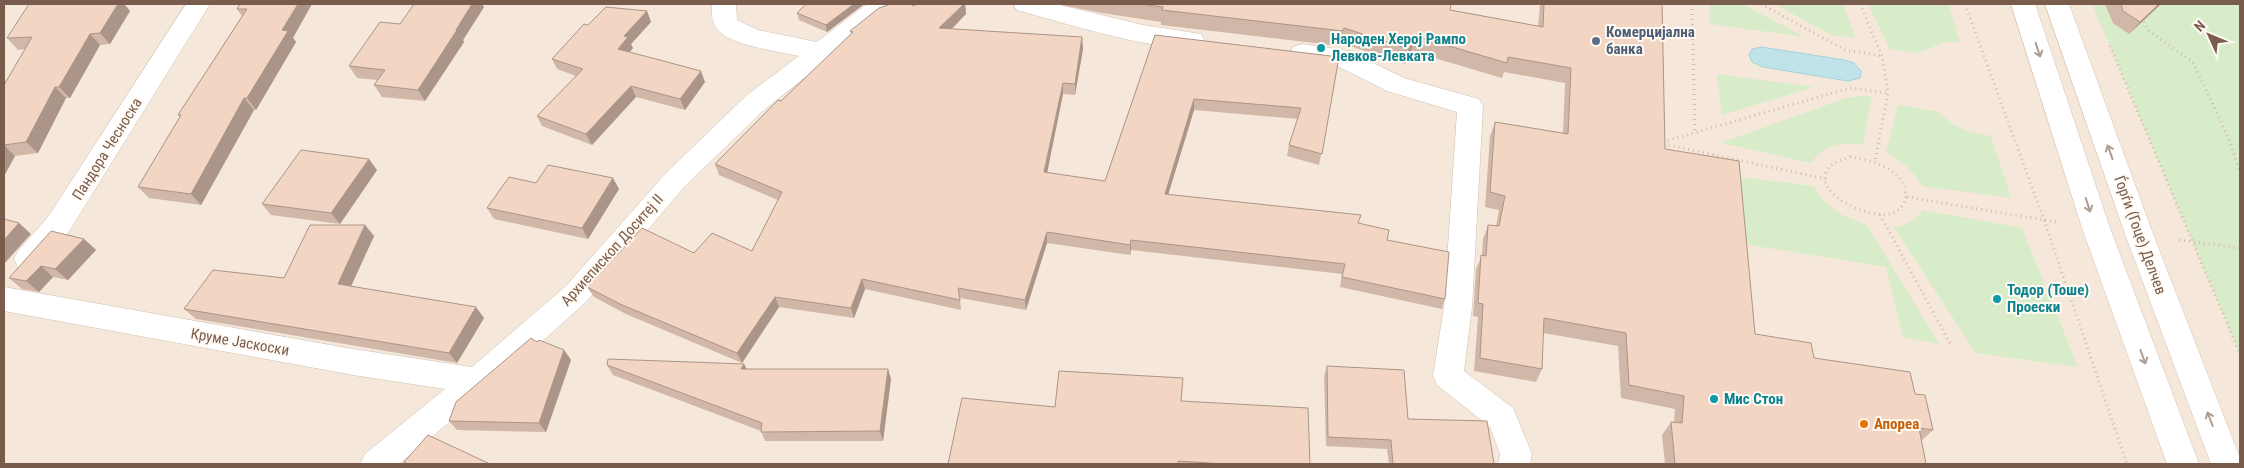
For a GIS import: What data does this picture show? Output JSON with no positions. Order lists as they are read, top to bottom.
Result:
{
  "streets": {
    "street": [
      "Пандора Чесноска",
      "Ѓорѓи (Гоце) Делчев",
      "Архиепископ Доситеј II",
      "Круме Јаскоски"
    ]
  },
  "crossings": [
    ["Архиепископ Доситеј II", "Круме Јаскоски"]
  ],
  "places": [
    "Комерцијална банка",
    "Народен Херој Рампо Левков-Левката",
    "Тодор (Тоше) Проески",
    "Мис Стон",
    "Апореа"
  ],
  "north": "top left"
}
